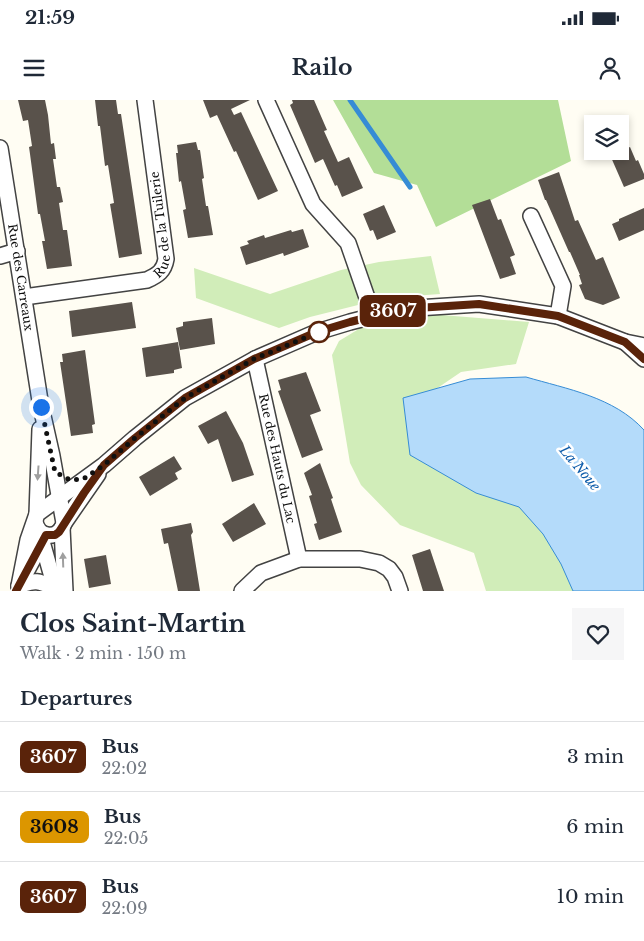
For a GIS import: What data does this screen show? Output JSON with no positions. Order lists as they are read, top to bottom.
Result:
{
  "streets": {
    "street": ["Rue de la Tuilerie", "Rue des Carreaux", "Rue des Hauts du Lac"]
  },
  "crossings": [
    ["Rue de la Tuilerie", "Rue des Carreaux"]
  ],
  "water": ["La Noue"],
  "lines": ["bus line 3607"],
  "page": {
    "status": "21:59",
    "header": "Railo",
    "on_map": "3607",
    "heading": [
      ["Clos Saint-Martin", "Walk · 2 min · 150 m"],
      "Departures"
    ],
    "list": [
      {
        "mark": "3607",
        "name": "Bus",
        "note": "22:02",
        "value": "3 min"
      },
      {
        "mark": "3608",
        "name": "Bus",
        "note": "22:05",
        "value": "6 min"
      },
      {
        "mark": "3607",
        "name": "Bus",
        "note": "22:09",
        "value": "10 min"
      }
    ]
  }
}
